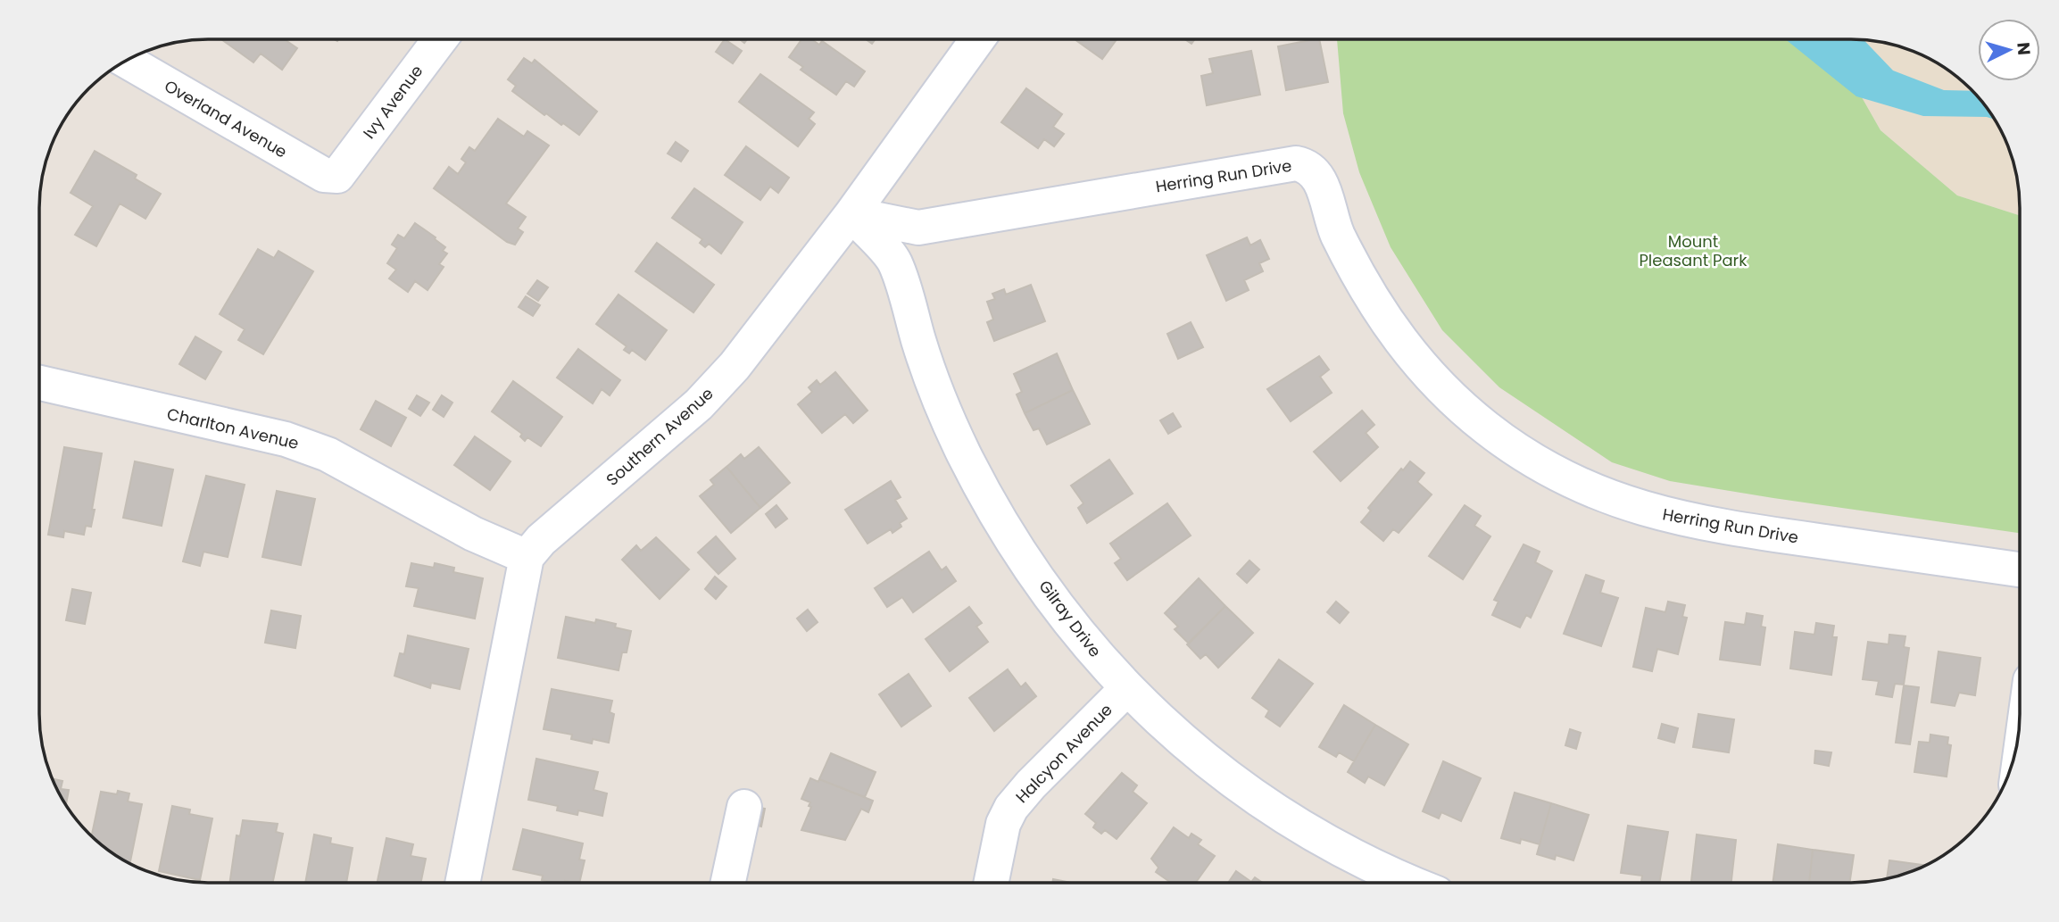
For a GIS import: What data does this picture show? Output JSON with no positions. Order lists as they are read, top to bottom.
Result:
{
  "streets": {
    "street": [
      "Ivy Avenue",
      "Overland Avenue",
      "Herring Run Drive",
      "Charlton Avenue",
      "Southern Avenue",
      "Gilray Drive",
      "Halcyon Avenue"
    ]
  },
  "crossings": [
    ["Ivy Avenue", "Overland Avenue"],
    ["Herring Run Drive", "Southern Avenue"],
    ["Herring Run Drive", "Gilray Drive"],
    ["Charlton Avenue", "Southern Avenue"],
    ["Southern Avenue", "Gilray Drive"],
    ["Gilray Drive", "Halcyon Avenue"]
  ],
  "parks": ["Mount Pleasant Park"],
  "north": "right"
}
